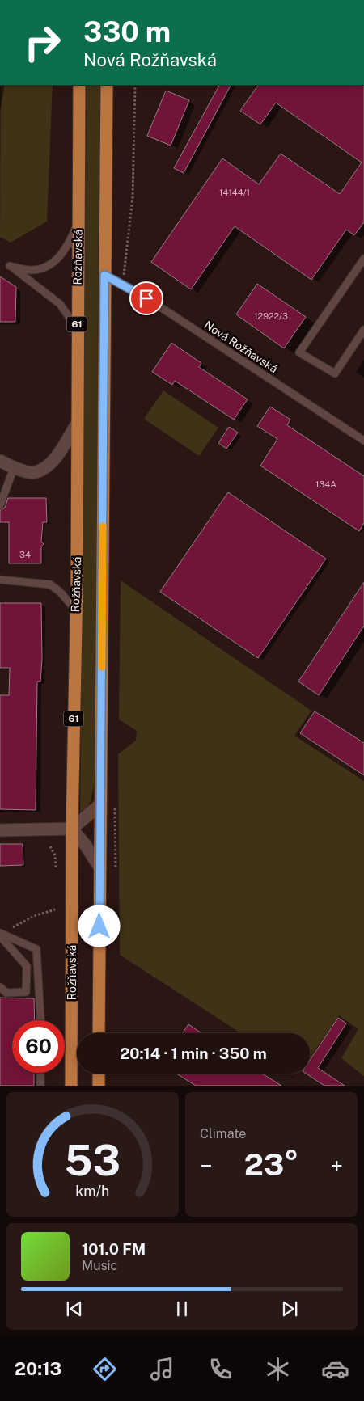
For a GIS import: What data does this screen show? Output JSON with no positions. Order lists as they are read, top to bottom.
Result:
{
  "streets": {
    "main road": ["Rožňavská", "61"],
    "lane": ["Nová Rožňavská"]
  },
  "house_numbers": [
    "14144/1",
    "12922/3",
    "134A",
    "34"
  ],
  "page": {
    "turn": ["330 m", "Nová Rožňavská"],
    "limit": "60",
    "trip": "20:14 · 1 min · 350 m",
    "tile": "Climate",
    "heat": ["−", "23°", "+"],
    "song": ["101.0 FM", "Music"],
    "tabs": "20:13",
    "gauge": ["53", "km/h"]
  }
}
